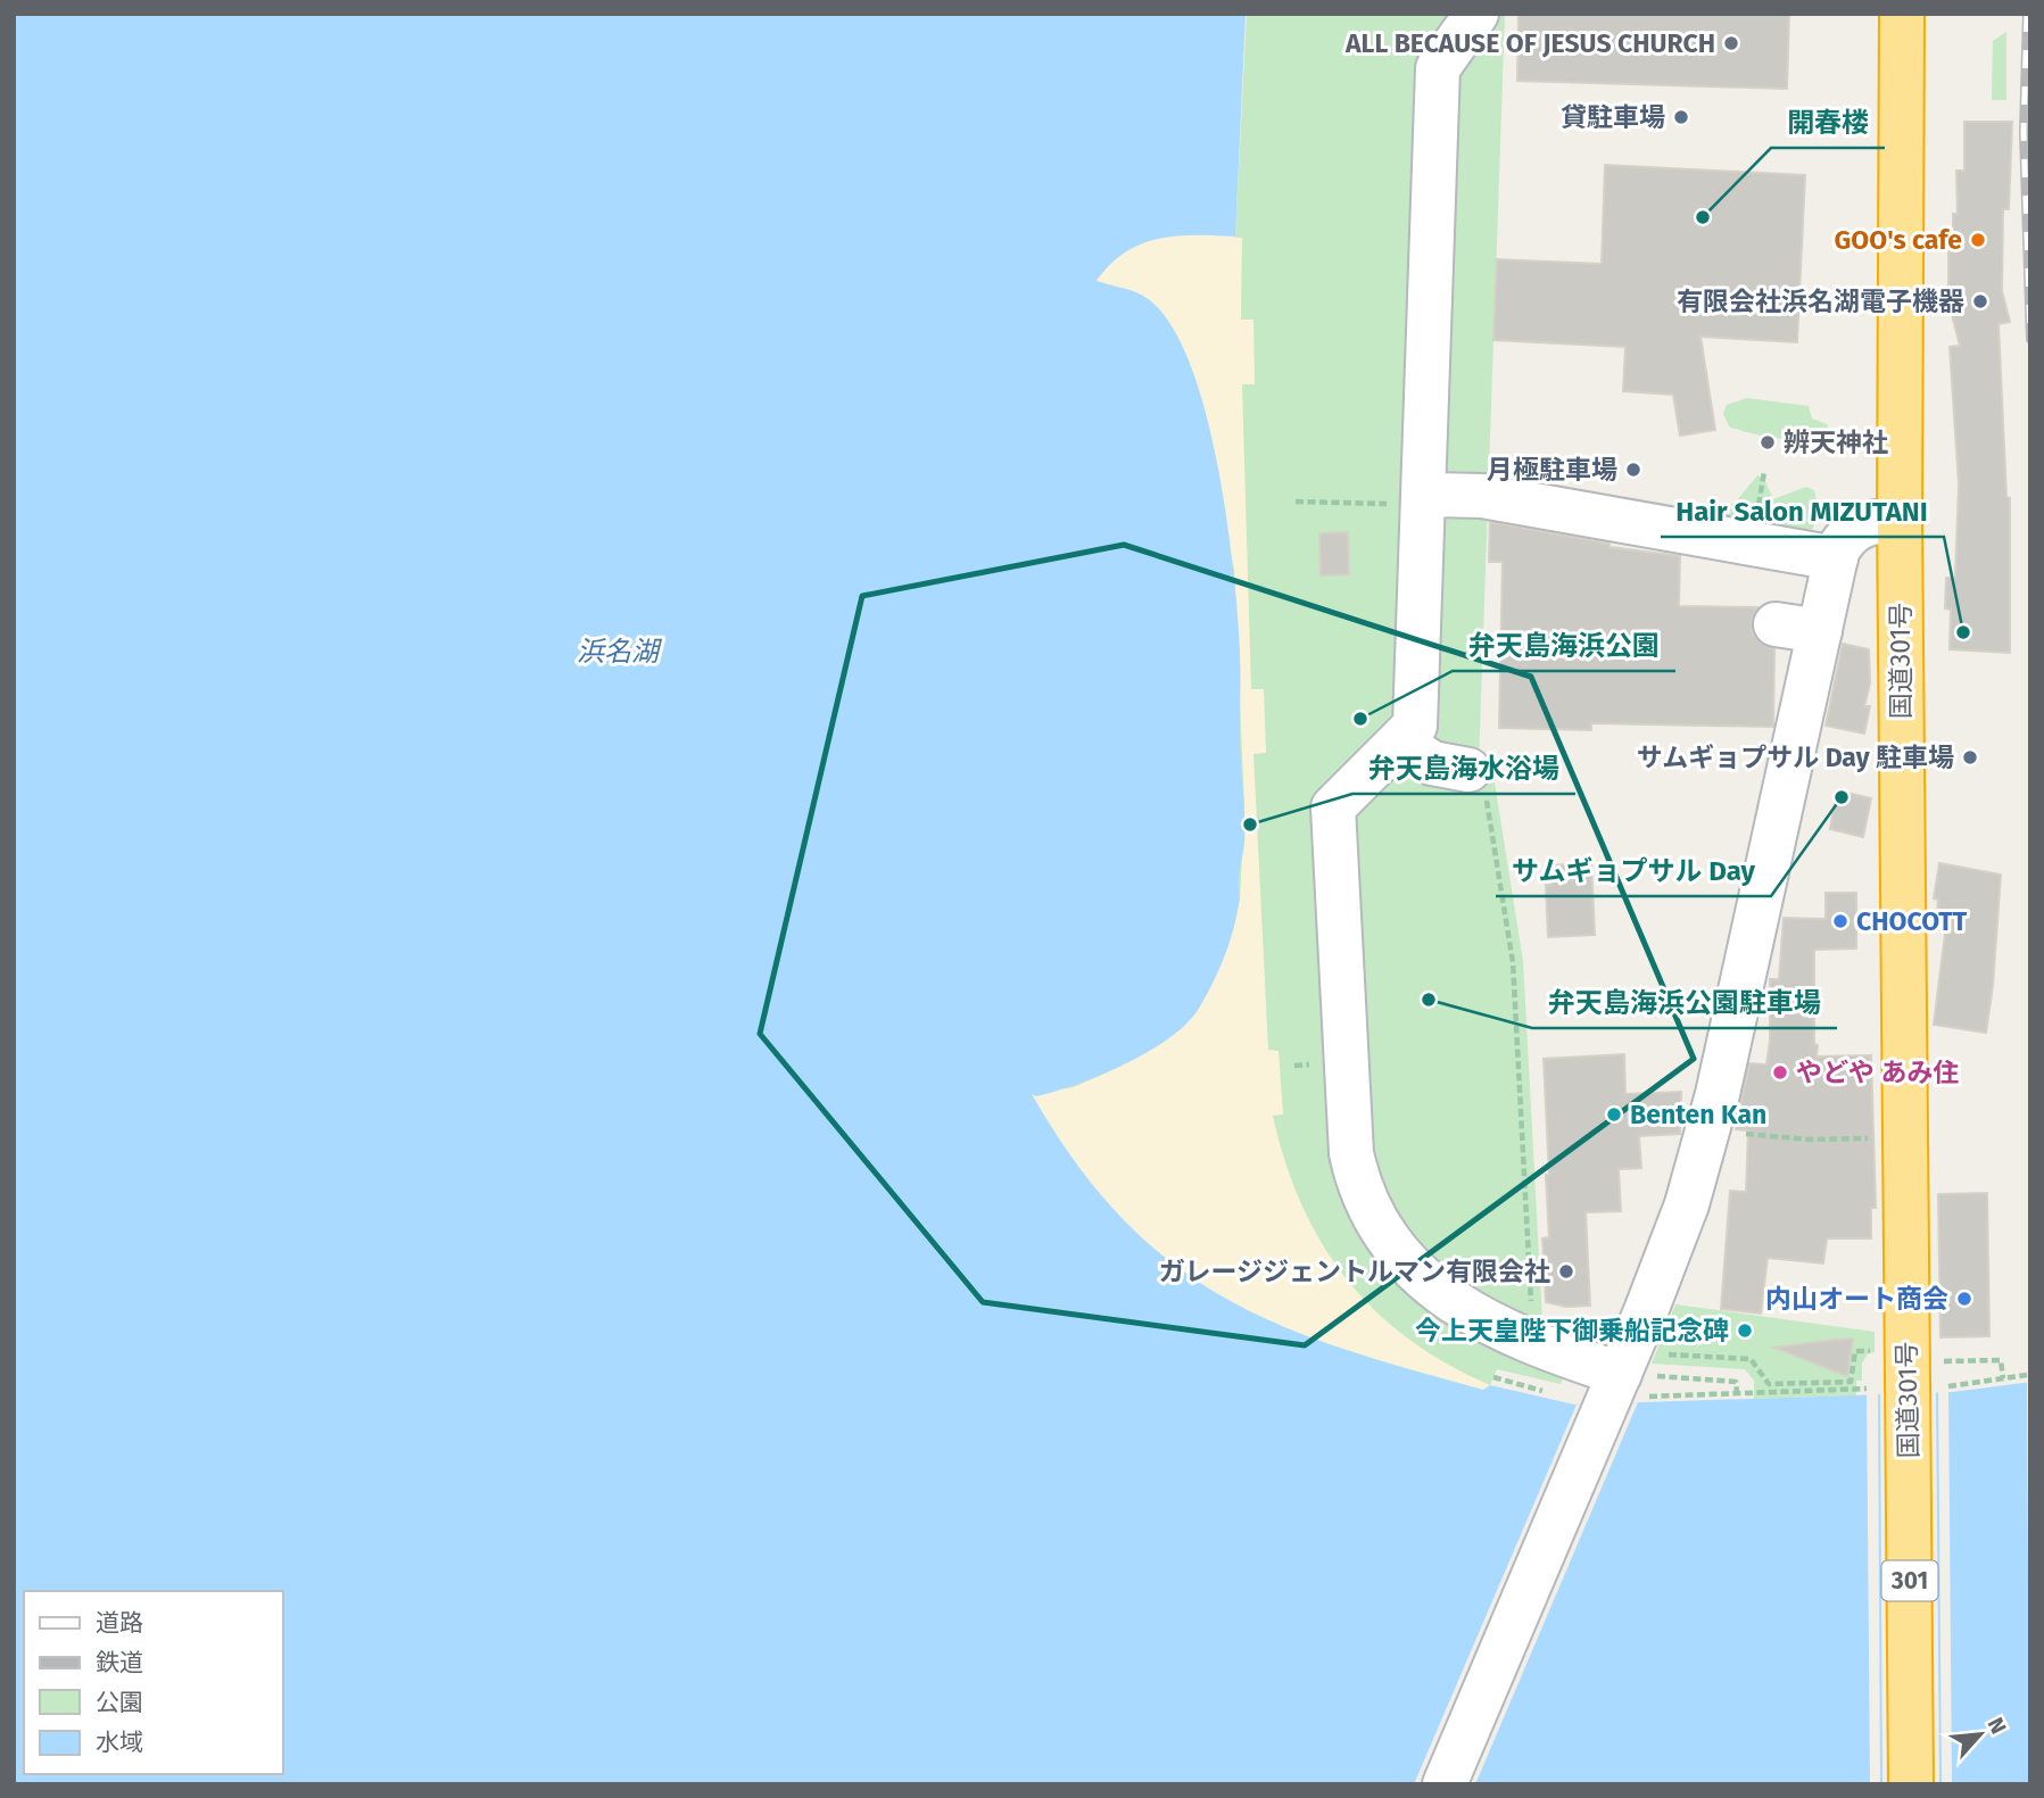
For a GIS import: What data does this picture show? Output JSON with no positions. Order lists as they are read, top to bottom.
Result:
{
  "streets": {
    "highway": ["国道301号", "301"]
  },
  "water": ["浜名湖"],
  "places": [
    "ALL BECAUSE OF JESUS CHURCH",
    "貸駐車場",
    "開春楼",
    "GOO's cafe",
    "有限会社浜名湖電子機器",
    "辨天神社",
    "月極駐車場",
    "Hair Salon MIZUTANI",
    "弁天島海浜公園",
    "サムギョプサル Day 駐車場",
    "サムギョプサル Day",
    "弁天島海水浴場",
    "CHOCOTT",
    "弁天島海浜公園駐車場",
    "やどや あみ住",
    "Benten Kan",
    "ガレージジェントルマン有限会社",
    "内山オート商会",
    "今上天皇陛下御乗船記念碑"
  ],
  "legend": [
    "道路",
    "鉄道",
    "公園",
    "水域"
  ],
  "north": "top right"
}
